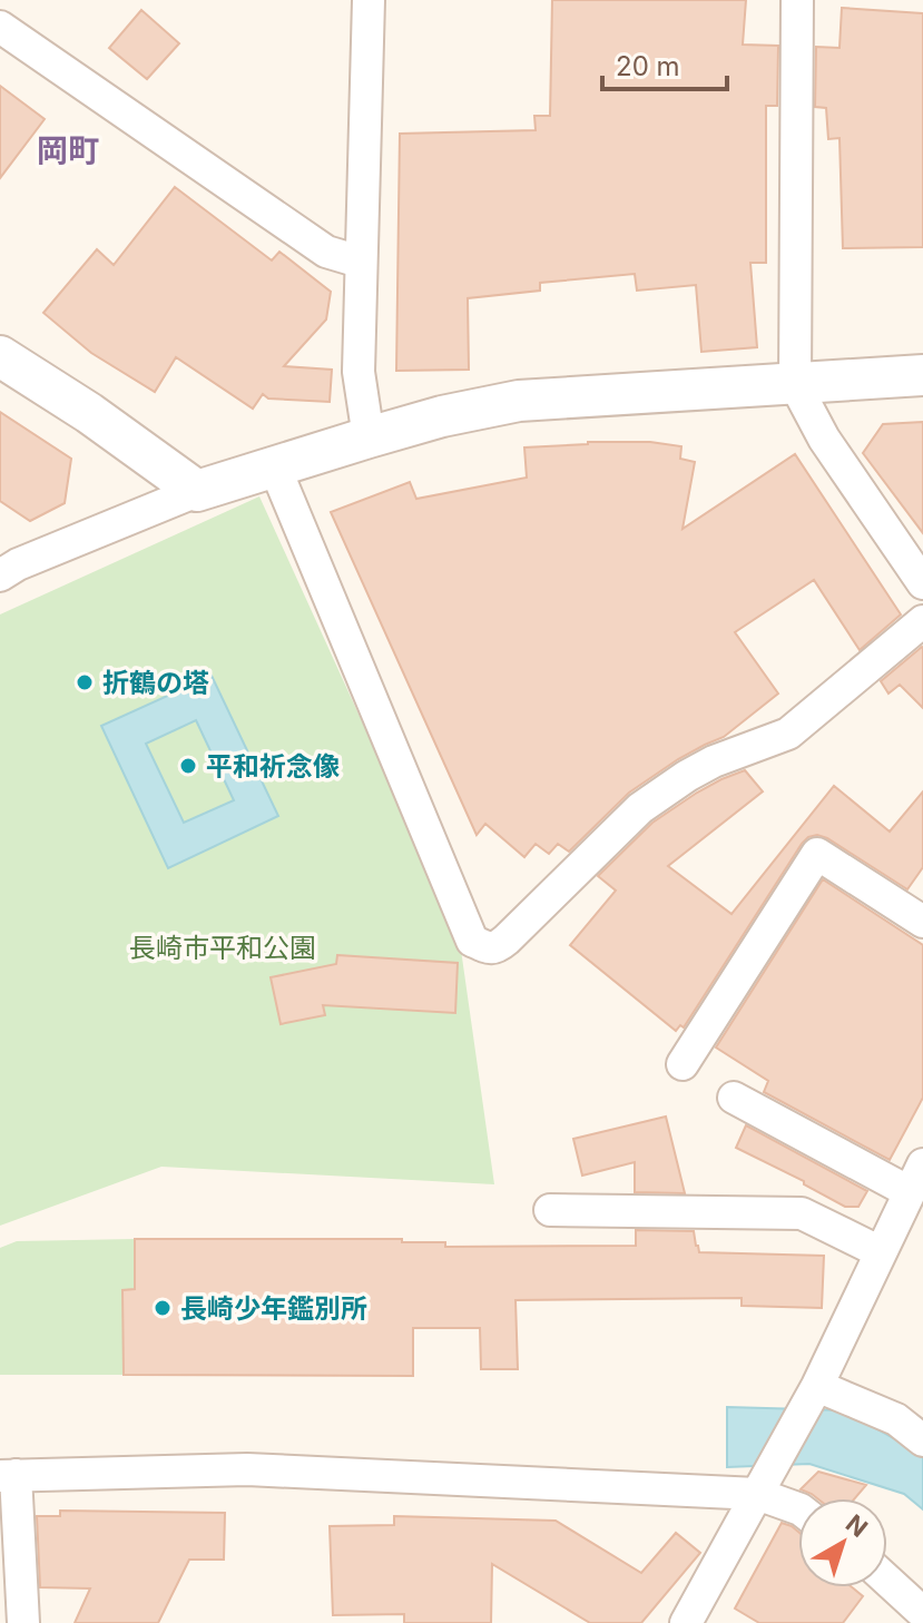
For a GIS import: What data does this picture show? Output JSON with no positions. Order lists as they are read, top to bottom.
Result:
{
  "districts": ["岡町"],
  "parks": ["長崎市平和公園"],
  "places": ["折鶴の塔", "平和祈念像", "長崎少年鑑別所"],
  "scale_bar": "20 m",
  "north": "top right"
}
